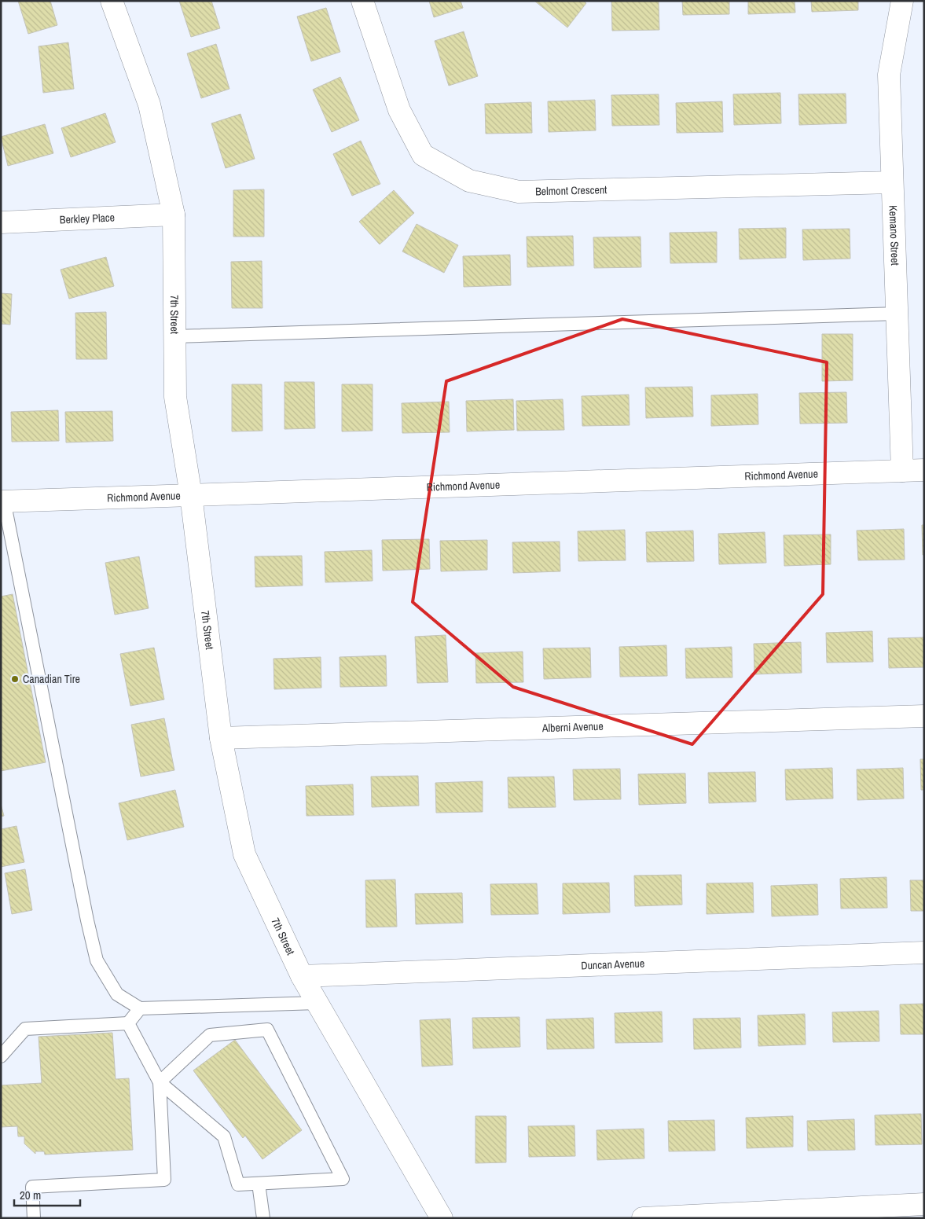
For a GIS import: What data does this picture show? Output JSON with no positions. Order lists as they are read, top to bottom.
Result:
{
  "streets": {
    "street": [
      "Belmont Crescent",
      "Berkley Place",
      "Kemano Street",
      "7th Street",
      "Richmond Avenue",
      "Alberni Avenue",
      "Duncan Avenue"
    ]
  },
  "crossings": [
    ["Belmont Crescent", "Kemano Street"],
    ["Berkley Place", "7th Street"],
    ["Kemano Street", "Richmond Avenue"],
    ["7th Street", "Richmond Avenue"],
    ["7th Street", "Alberni Avenue"],
    ["7th Street", "Duncan Avenue"]
  ],
  "places": ["Canadian Tire"],
  "scale_bar": "20 m"
}
